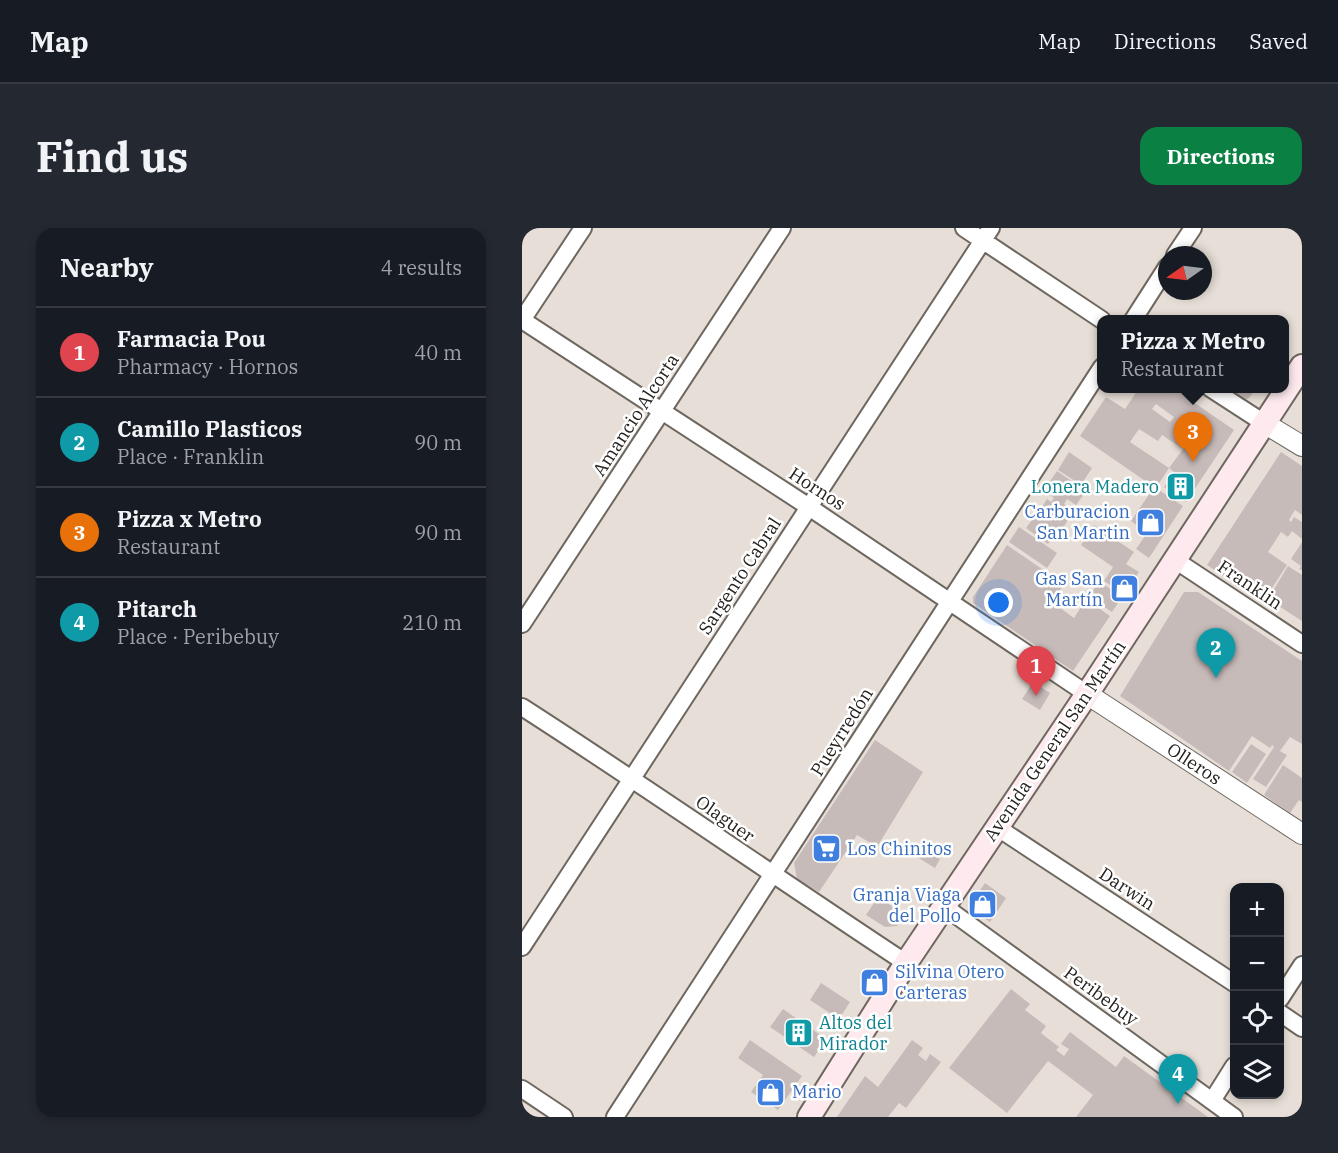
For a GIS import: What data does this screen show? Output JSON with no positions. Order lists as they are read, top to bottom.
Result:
{
  "streets": {
    "main road": ["Avenida General San Martín"],
    "street": [
      "Amancio Alcorta",
      "Hornos",
      "Sargento Cabral",
      "Franklin",
      "Pueyrredón",
      "Olleros",
      "Olaguer",
      "Darwin",
      "Peribebuy"
    ]
  },
  "crossings": [
    ["Amancio Alcorta", "Hornos"],
    ["Hornos", "Sargento Cabral"],
    ["Hornos", "Pueyrredón"],
    ["Hornos", "Avenida General San Martín"],
    ["Hornos", "Olleros"],
    ["Sargento Cabral", "Olaguer"],
    ["Franklin", "Avenida General San Martín"],
    ["Pueyrredón", "Olaguer"],
    ["Avenida General San Martín", "Olleros"],
    ["Avenida General San Martín", "Olaguer"],
    ["Avenida General San Martín", "Darwin"],
    ["Avenida General San Martín", "Peribebuy"]
  ],
  "places": {
    "building": ["Lonera Madero", "Altos del Mirador"],
    "shop": [
      "Carburacion San Martin",
      "Gas San Martín",
      "Granja Viaga del Pollo",
      "Silvina Otero Carteras",
      "Mario"
    ],
    "supermarket": ["Los Chinitos"]
  },
  "north": "left",
  "page": {
    "header": "Map",
    "nav": ["Map", "Directions", "Saved"],
    "buttons": "Directions",
    "title": "Find us",
    "heading": ["Nearby", "4 results"],
    "list": [
      {
        "mark": "1",
        "name": "Farmacia Pou",
        "note": "Pharmacy · Hornos",
        "value": "40 m"
      },
      {
        "mark": "2",
        "name": "Camillo Plasticos",
        "note": "Place · Franklin",
        "value": "90 m"
      },
      {
        "mark": "3",
        "name": "Pizza x Metro",
        "note": "Restaurant",
        "value": "90 m"
      },
      {
        "mark": "4",
        "name": "Pitarch",
        "note": "Place · Peribebuy",
        "value": "210 m"
      }
    ],
    "popup": ["Pizza x Metro", "Restaurant"],
    "pins": [
      "3",
      "2",
      "1",
      "4"
    ],
    "map_buttons": ["+", "−"]
  }
}
